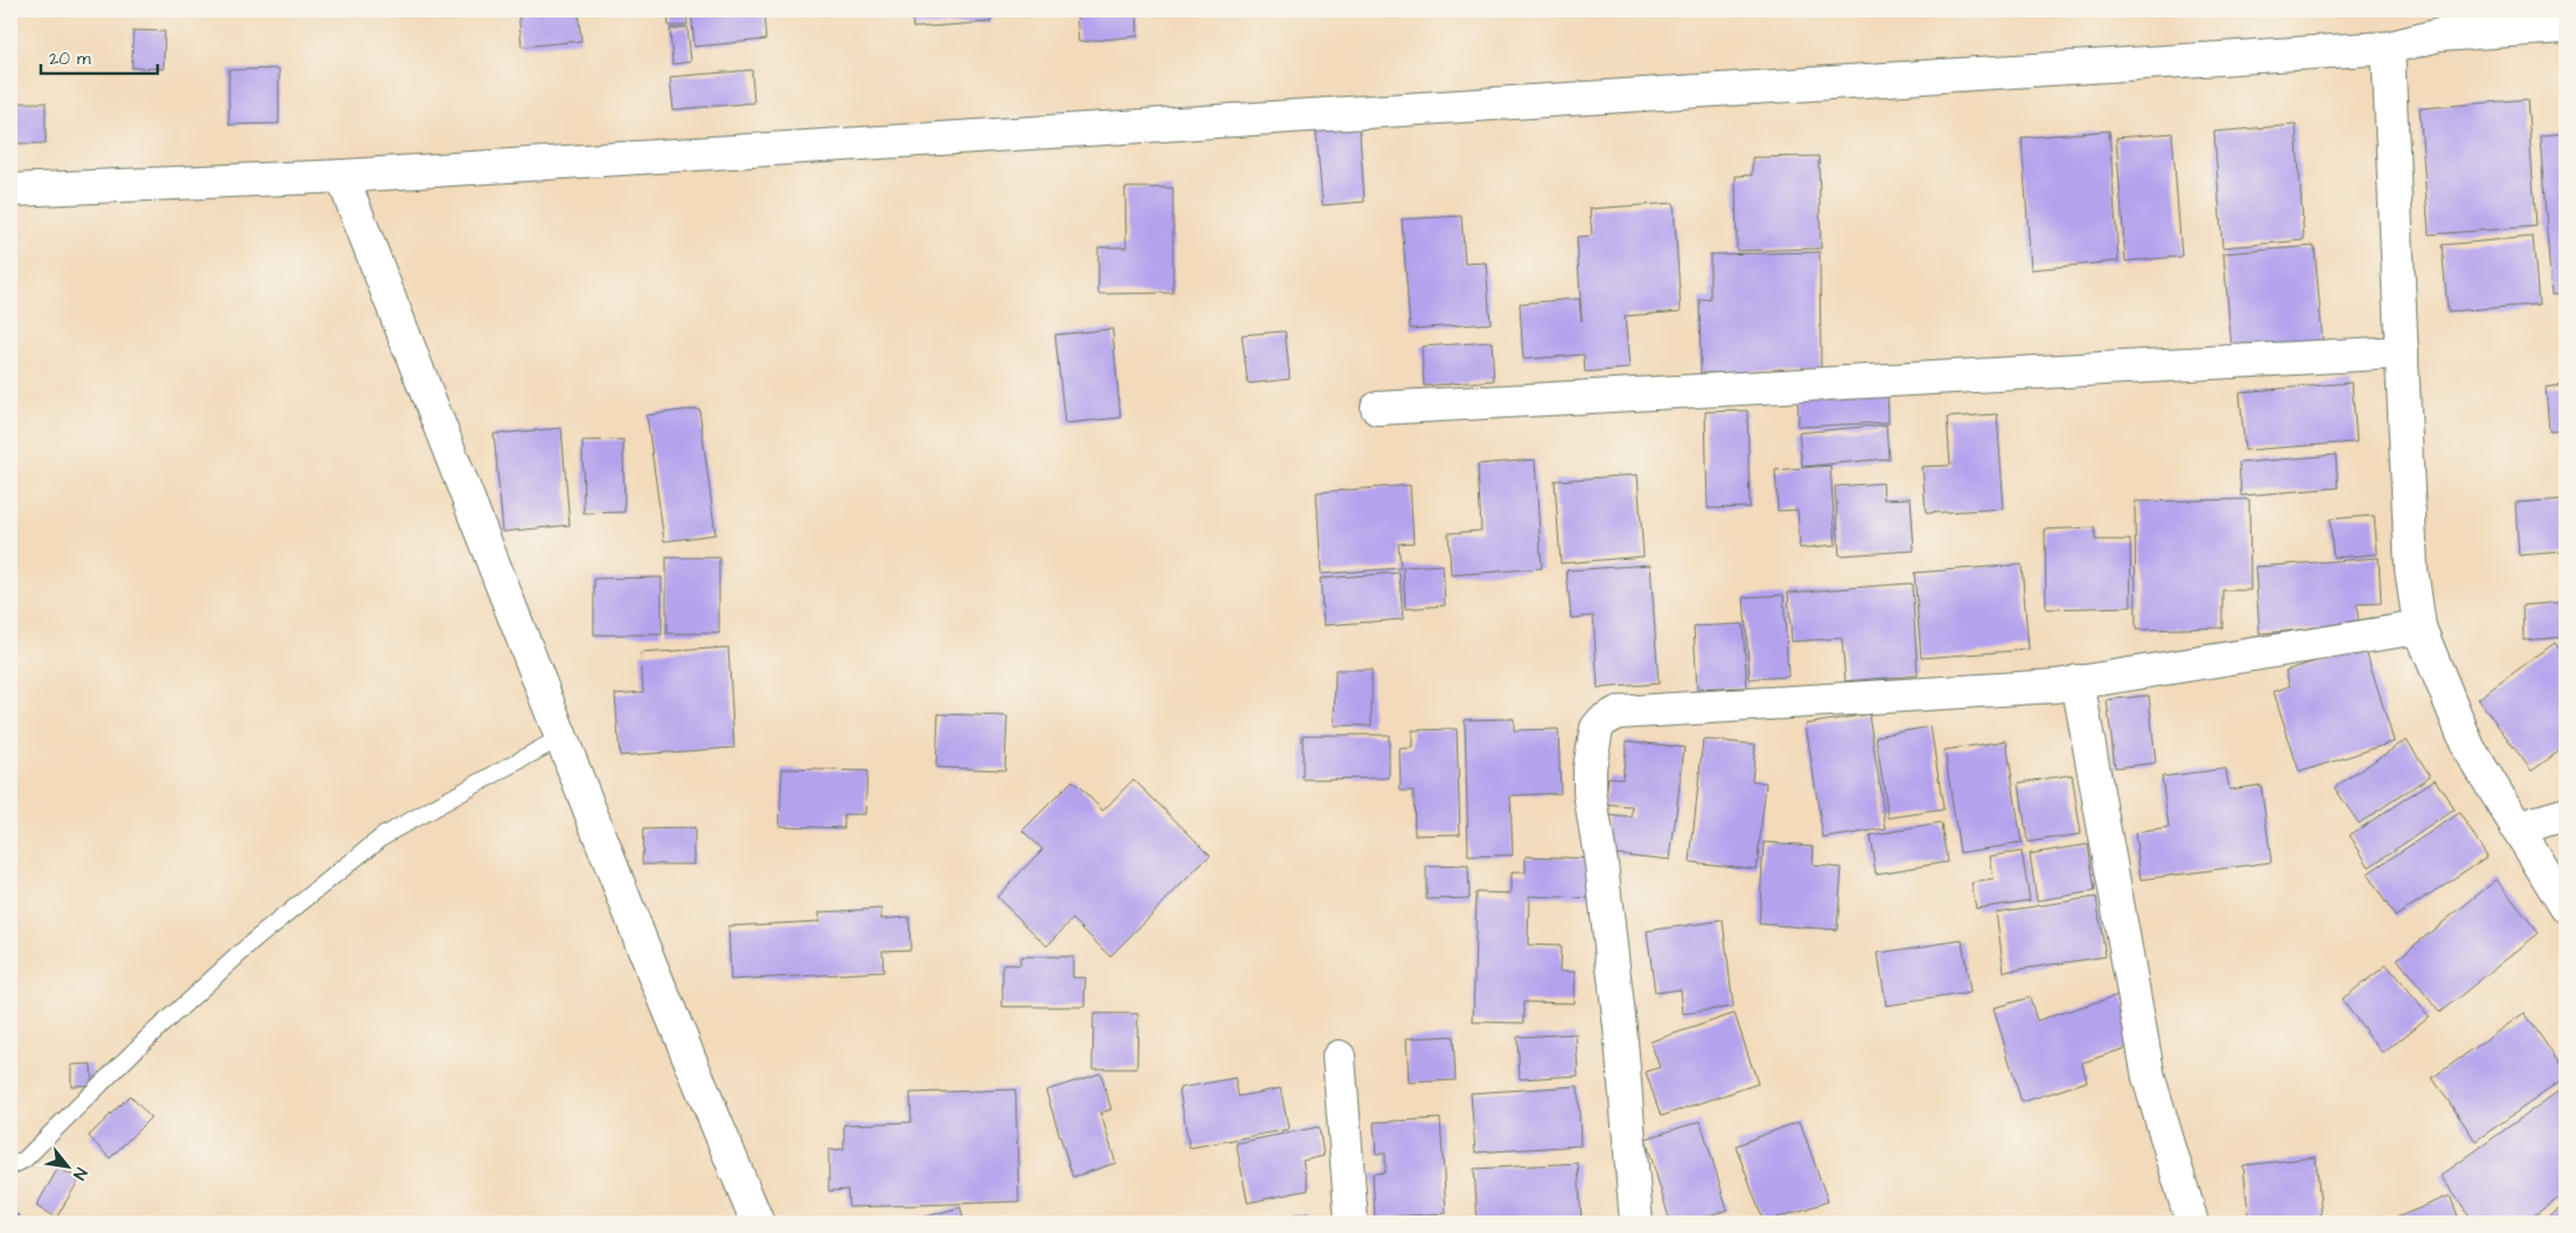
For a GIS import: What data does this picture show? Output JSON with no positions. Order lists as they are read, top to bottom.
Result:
{
  "scale_bar": "20 m",
  "north": "bottom right"
}
